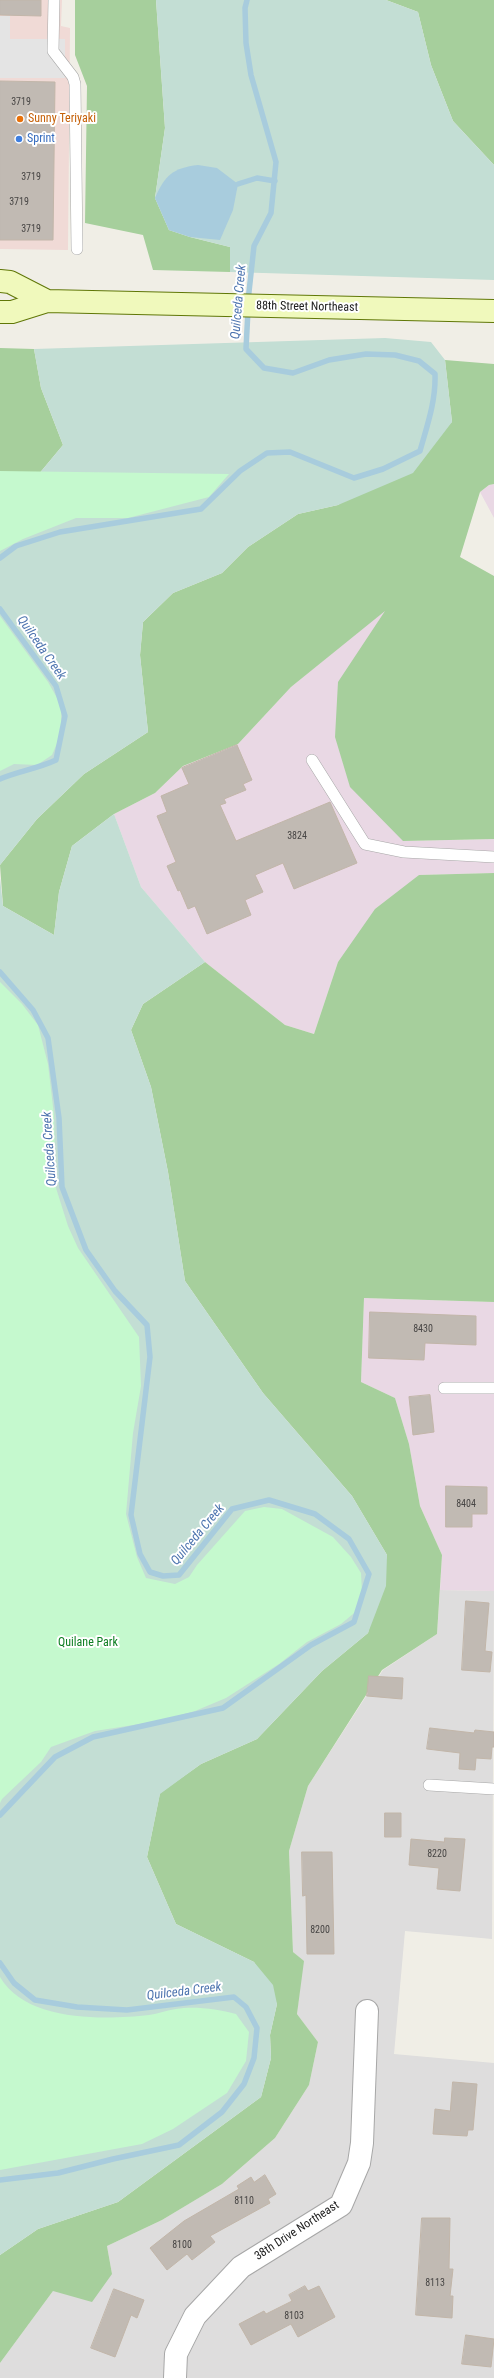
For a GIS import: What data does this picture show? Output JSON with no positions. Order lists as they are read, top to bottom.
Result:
{
  "streets": {
    "main road": ["88th Street Northeast"],
    "street": ["38th Drive Northeast"]
  },
  "water": ["Quilceda Creek"],
  "parks": ["Quilane Park"],
  "places": ["Sunny Teriyaki", "Sprint"],
  "house_numbers": [
    "3719",
    "3719",
    "3719",
    "3719",
    "3824",
    "8430",
    "8404",
    "8220",
    "8200",
    "8110",
    "8100",
    "8113",
    "8103"
  ]
}
